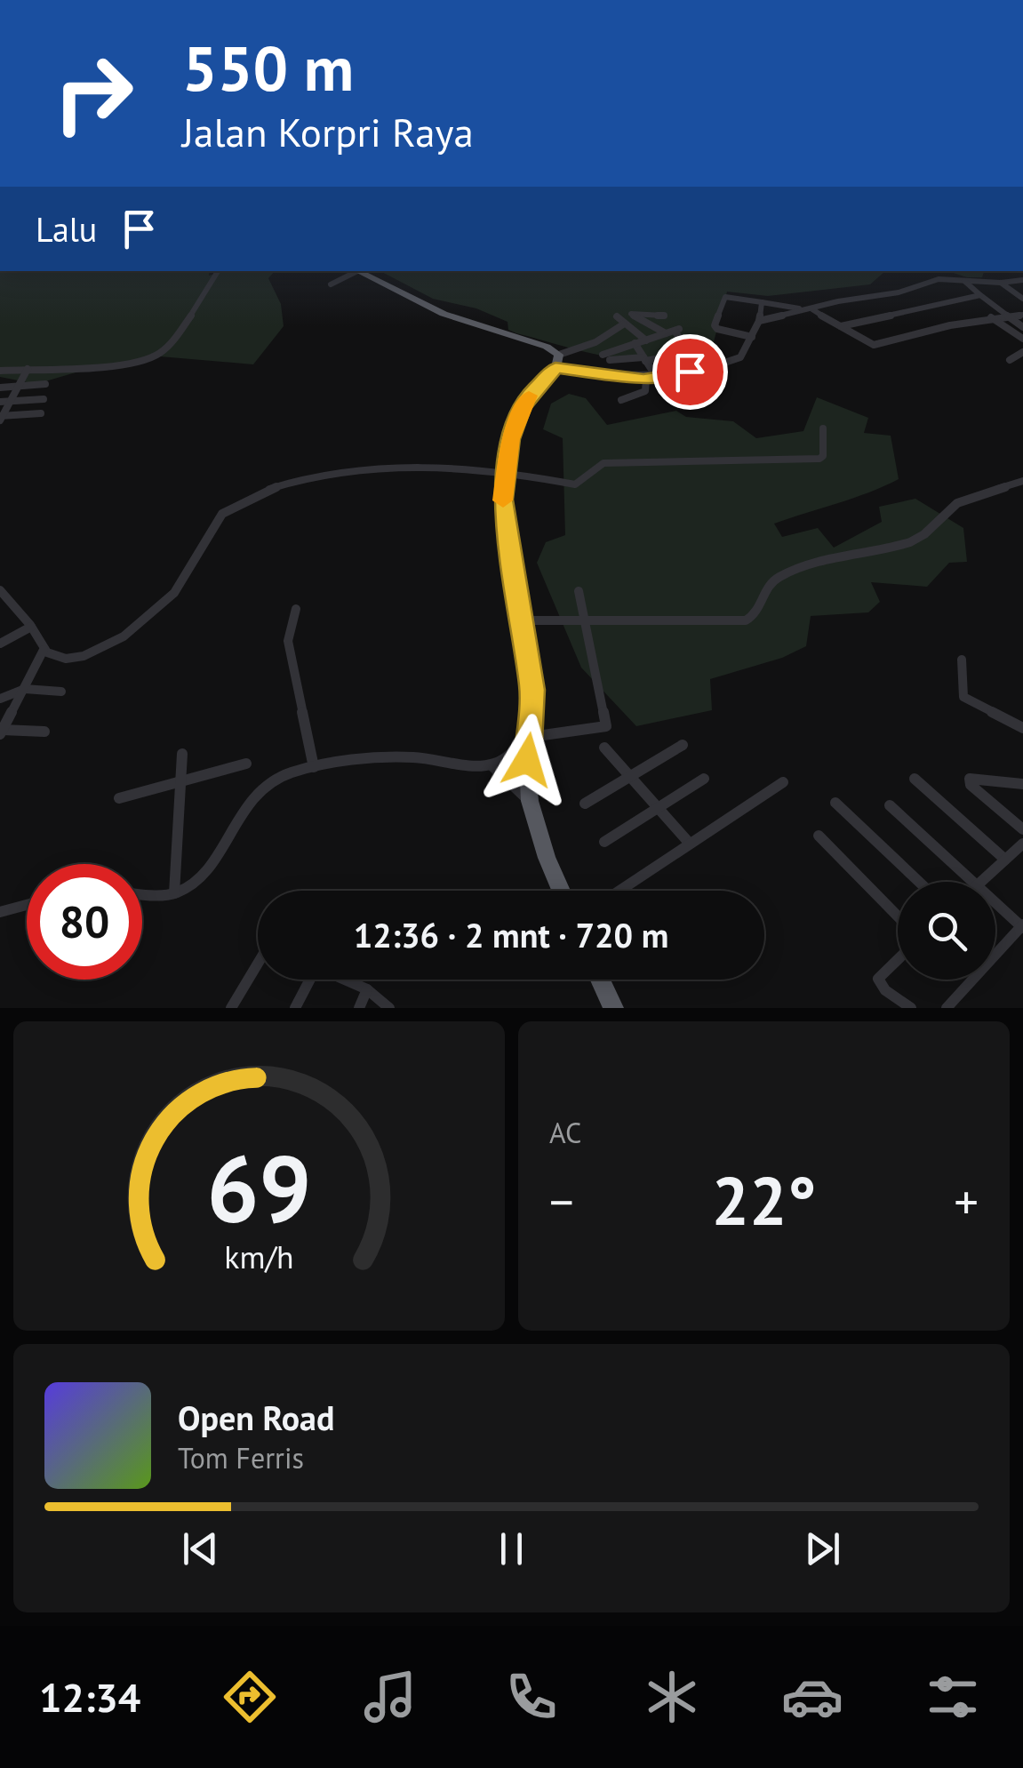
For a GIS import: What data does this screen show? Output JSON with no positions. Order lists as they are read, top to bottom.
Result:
{
  "page": {
    "turn": ["550 m", "Jalan Korpri Raya"],
    "then": "Lalu",
    "limit": "80",
    "trip": "12:36 · 2 mnt · 720 m",
    "tile": "AC",
    "heat": ["−", "22°", "+"],
    "song": ["Open Road", "Tom Ferris"],
    "tabs": "12:34",
    "gauge": ["69", "km/h"]
  }
}
